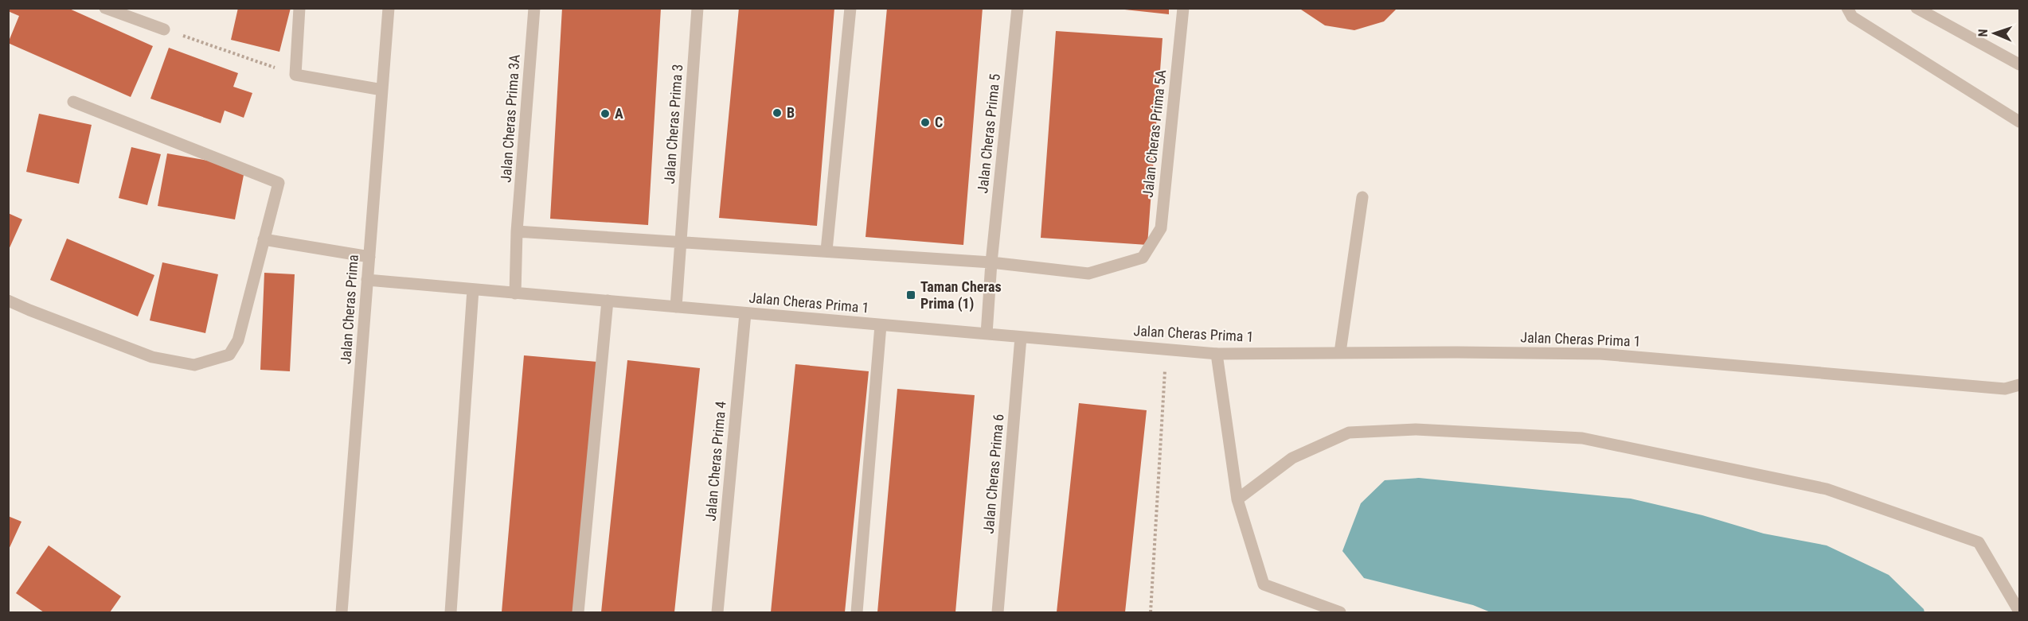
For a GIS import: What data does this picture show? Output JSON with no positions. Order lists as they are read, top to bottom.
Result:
{
  "streets": {
    "street": [
      "Jalan Cheras Prima 3A",
      "Jalan Cheras Prima 3",
      "Jalan Cheras Prima 5",
      "Jalan Cheras Prima 5A",
      "Jalan Cheras Prima 1",
      "Jalan Cheras Prima",
      "Jalan Cheras Prima 4",
      "Jalan Cheras Prima 6"
    ]
  },
  "crossings": [
    ["Jalan Cheras Prima 3A", "Jalan Cheras Prima 1"],
    ["Jalan Cheras Prima 3", "Jalan Cheras Prima 1"],
    ["Jalan Cheras Prima 5", "Jalan Cheras Prima 5A"],
    ["Jalan Cheras Prima 5", "Jalan Cheras Prima 1"],
    ["Jalan Cheras Prima 1", "Jalan Cheras Prima"],
    ["Jalan Cheras Prima 1", "Jalan Cheras Prima 4"],
    ["Jalan Cheras Prima 1", "Jalan Cheras Prima 6"]
  ],
  "places": {
    "other": ["B", "A", "C"],
    "transit": ["Taman Cheras Prima (1)"]
  },
  "north": "left"
}
